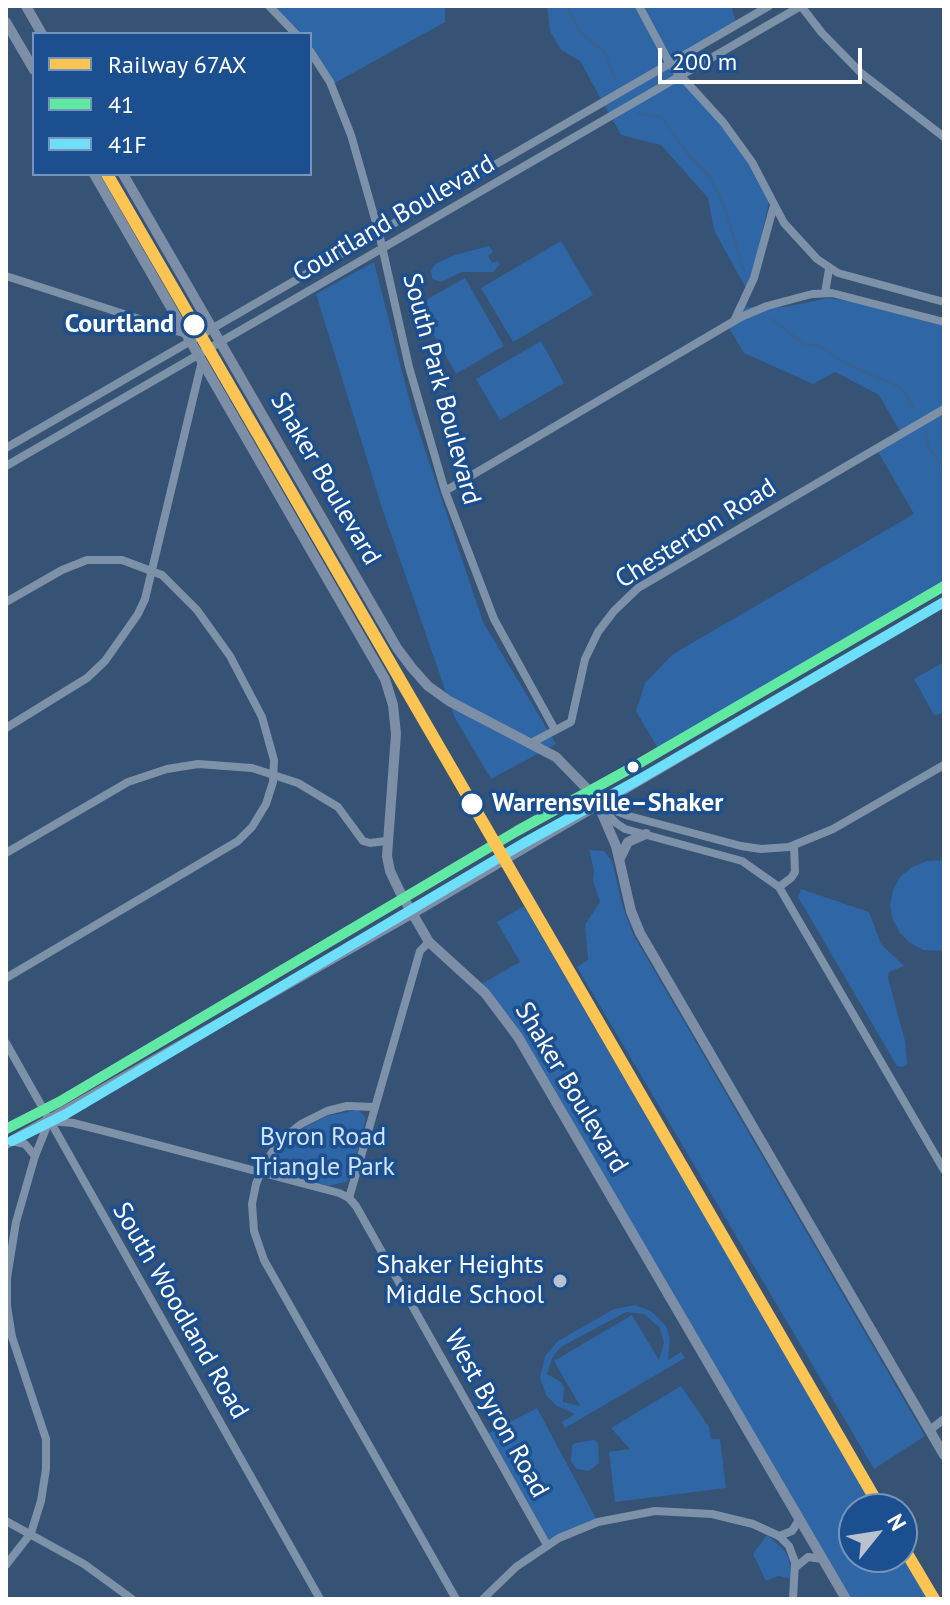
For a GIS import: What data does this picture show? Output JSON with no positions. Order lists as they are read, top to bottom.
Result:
{
  "streets": {
    "main road": ["Shaker Boulevard"],
    "street": [
      "Courtland Boulevard",
      "South Park Boulevard",
      "Chesterton Road",
      "South Woodland Road",
      "West Byron Road"
    ]
  },
  "crossings": [
    ["Courtland Boulevard", "South Park Boulevard"],
    ["Courtland Boulevard", "Shaker Boulevard"],
    ["South Park Boulevard", "Chesterton Road"],
    ["Shaker Boulevard", "Chesterton Road"]
  ],
  "parks": ["Byron Road Triangle Park"],
  "places": ["Courtland", "Warrensville–Shaker", "Shaker Heights Middle School"],
  "lines": ["rail line 67AX", "transit line 41", "transit line 41F"],
  "legend": ["Railway 67AX", "41", "41F"],
  "scale_bar": "200 m",
  "north": "top right"
}
